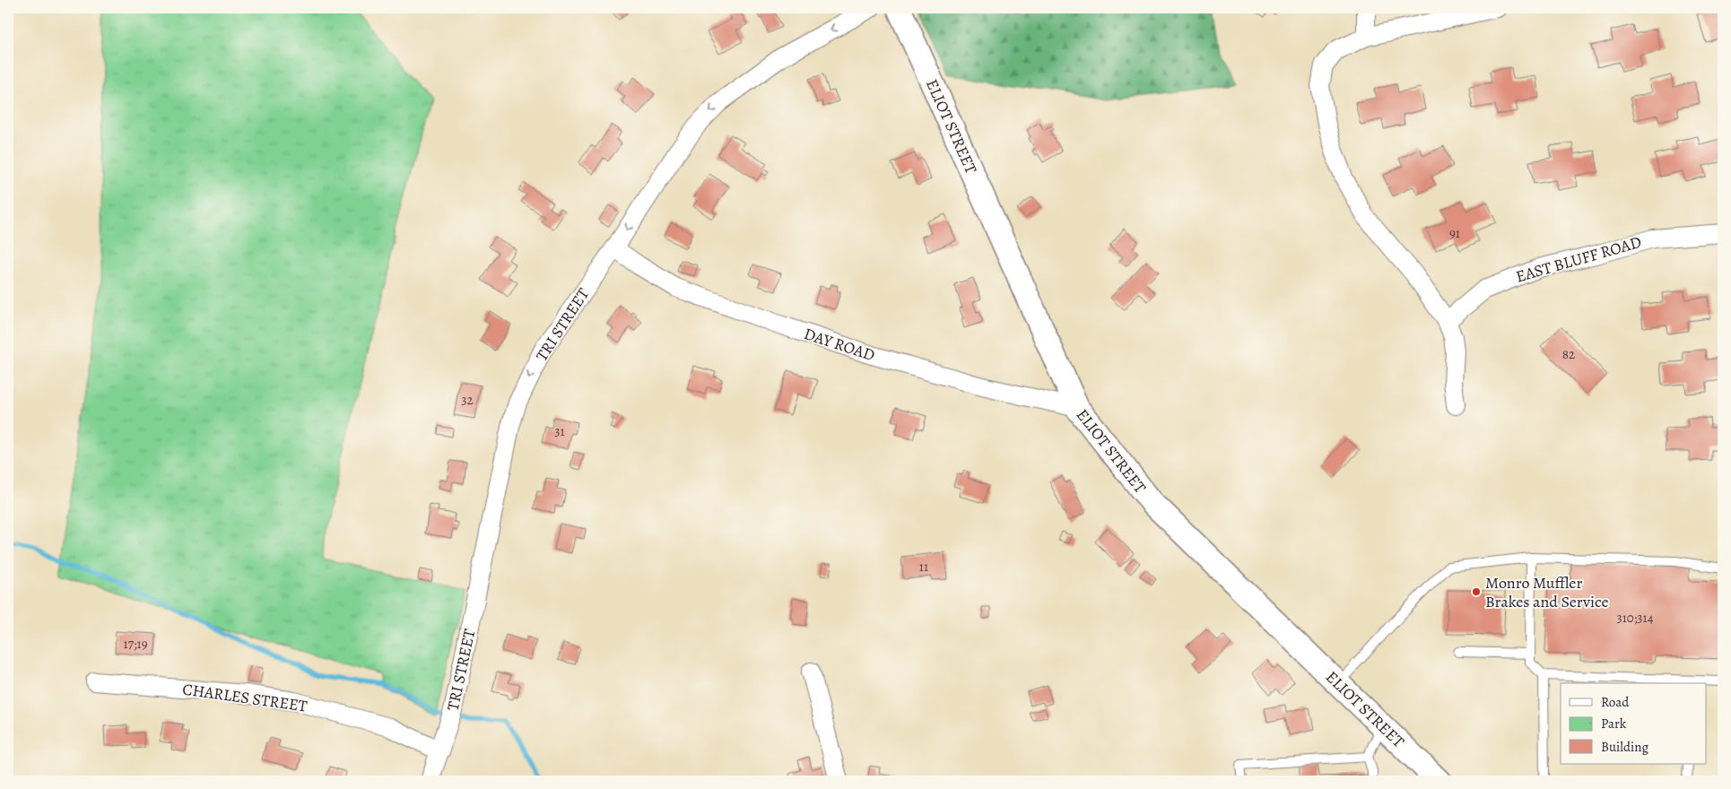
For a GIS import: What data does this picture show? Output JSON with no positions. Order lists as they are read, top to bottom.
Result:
{
  "streets": {
    "street": [
      "ELIOT STREET",
      "EAST BLUFF ROAD",
      "TRI STREET",
      "DAY ROAD",
      "CHARLES STREET"
    ]
  },
  "crossings": [
    ["ELIOT STREET", "DAY ROAD"],
    ["TRI STREET", "DAY ROAD"],
    ["TRI STREET", "CHARLES STREET"]
  ],
  "one_way": ["TRI STREET"],
  "places": ["Monro Muffler Brakes and Service"],
  "house_numbers": [
    "91",
    "82",
    "32",
    "31",
    "11",
    "310;314",
    "17;19"
  ],
  "legend": ["Road", "Park", "Building"]
}
